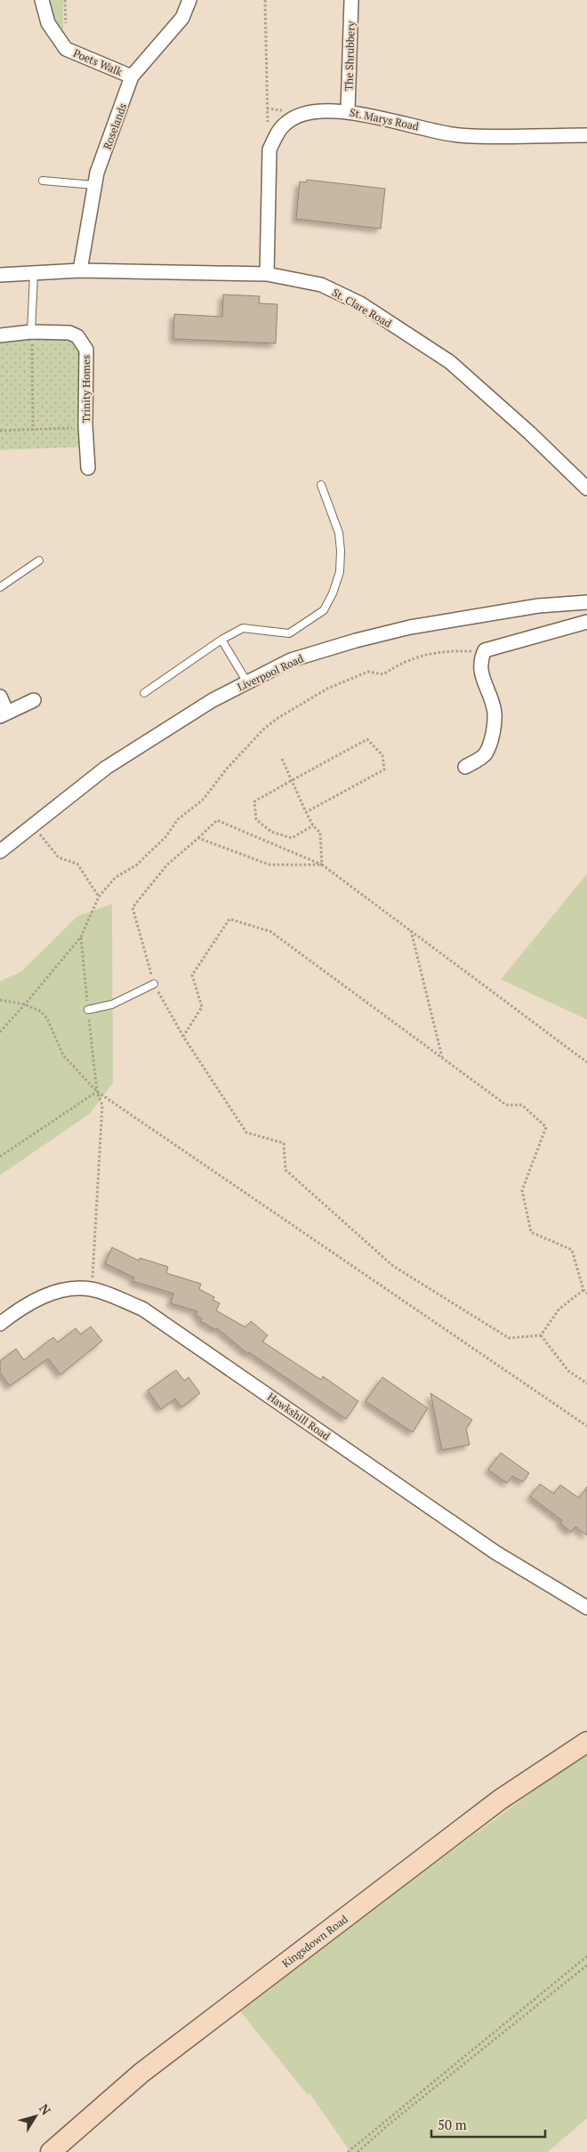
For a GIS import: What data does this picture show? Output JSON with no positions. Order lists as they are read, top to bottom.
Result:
{
  "streets": {
    "street": [
      "The Shrubbery",
      "Poets Walk",
      "St. Marys Road",
      "Roselands",
      "St. Clare Road",
      "Trinity Homes",
      "Liverpool Road",
      "Hawkshill Road",
      "Kingsdown Road"
    ]
  },
  "crossings": [
    ["The Shrubbery", "St. Marys Road"],
    ["Poets Walk", "Roselands"],
    ["St. Marys Road", "St. Clare Road"],
    ["Roselands", "St. Clare Road"]
  ],
  "scale_bar": "50 m",
  "north": "top right"
}
